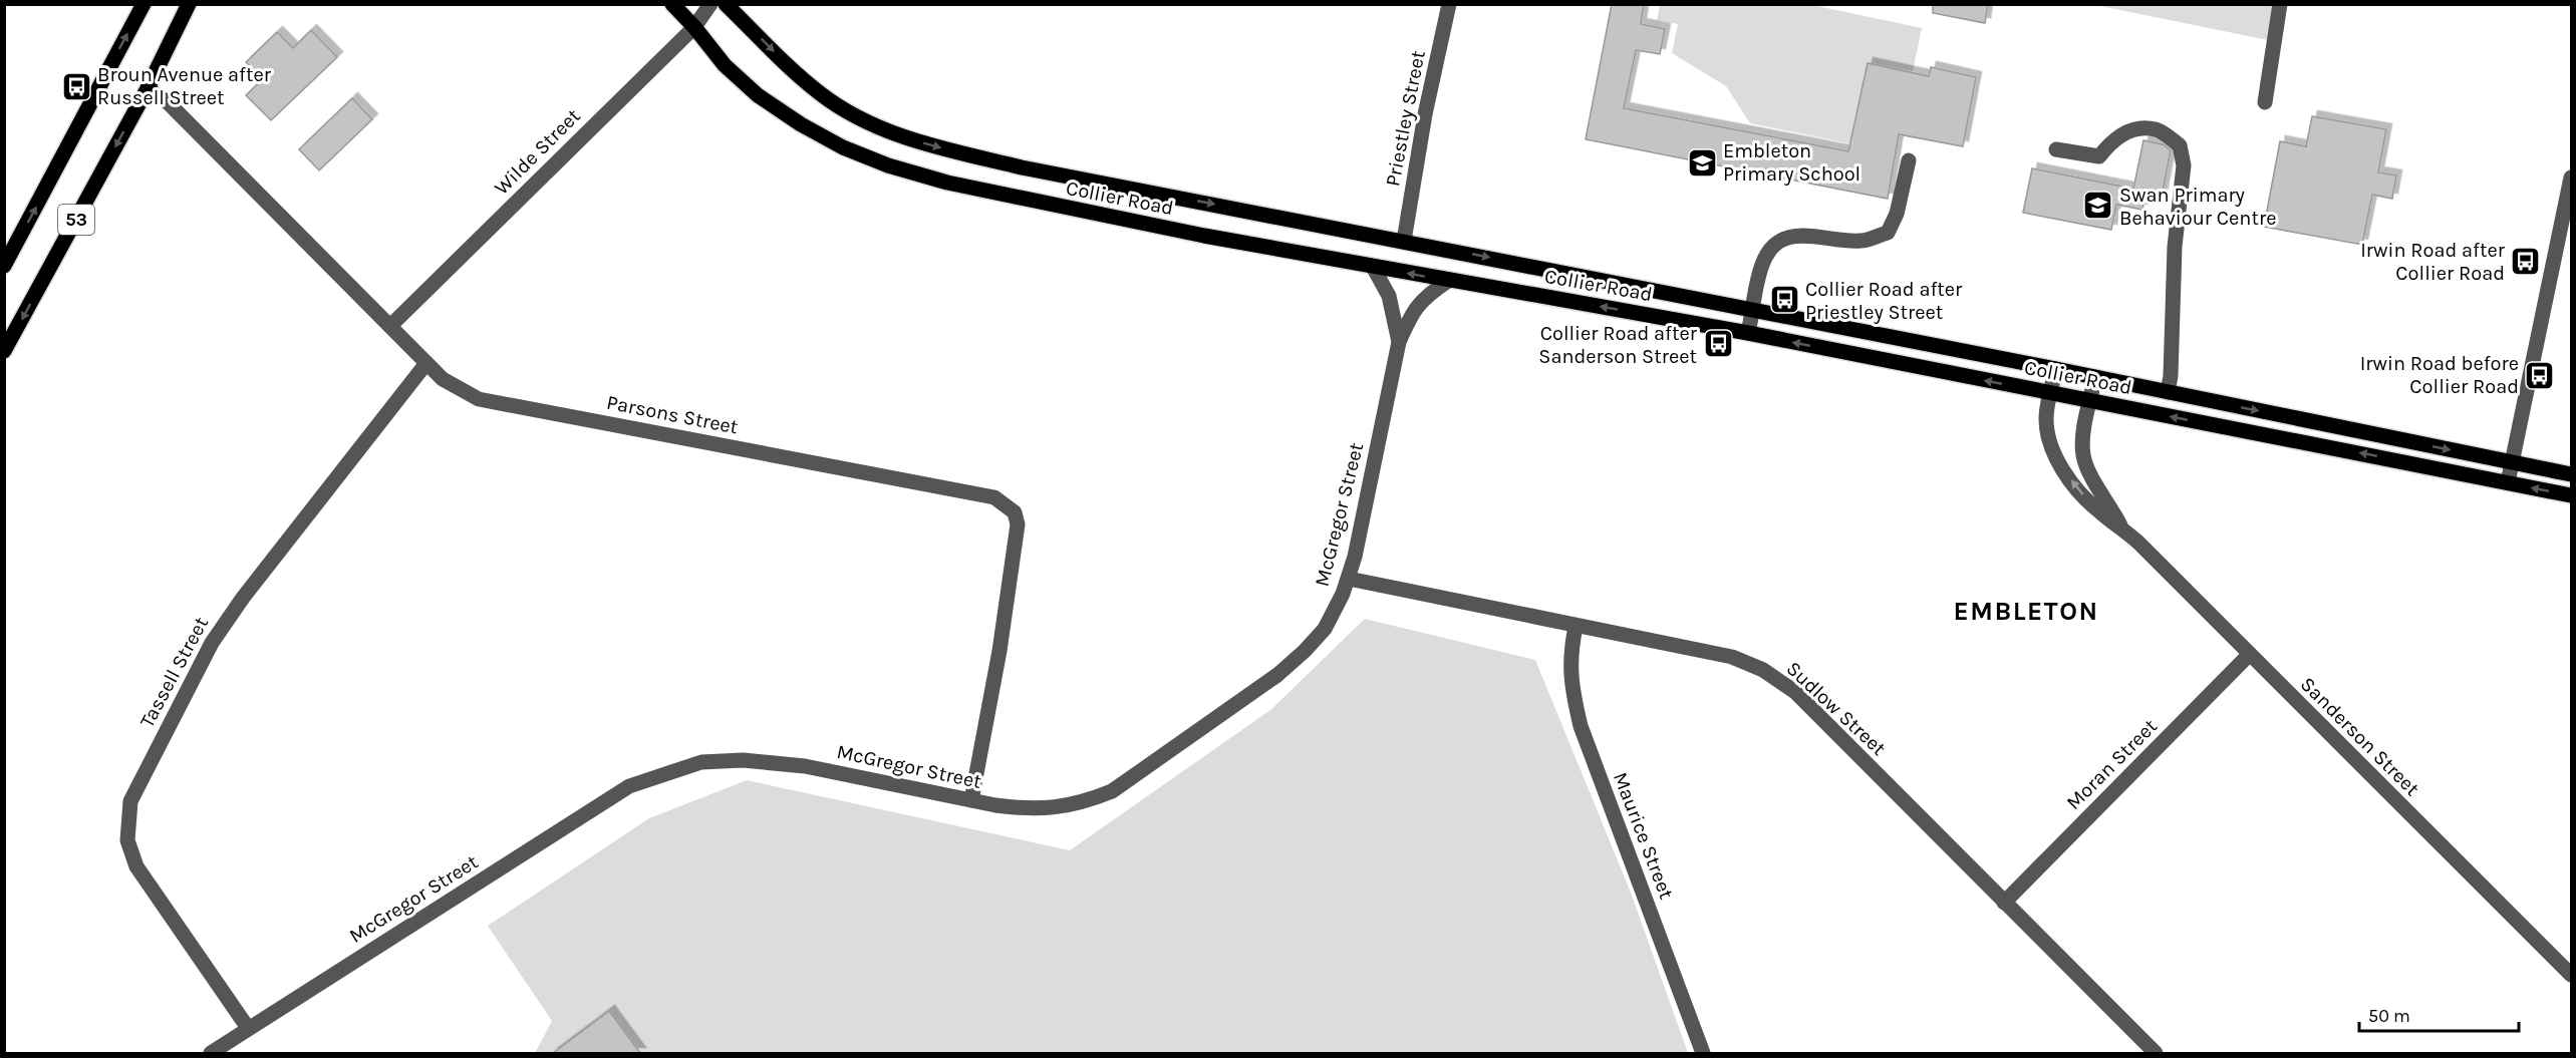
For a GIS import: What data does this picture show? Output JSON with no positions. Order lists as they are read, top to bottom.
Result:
{
  "streets": {
    "main road": ["Collier Road", "53"],
    "street": [
      "Priestley Street",
      "Wilde Street",
      "Parsons Street",
      "McGregor Street",
      "Tassell Street",
      "Sudlow Street",
      "Sanderson Street",
      "Moran Street",
      "Maurice Street"
    ]
  },
  "crossings": [
    ["Priestley Street", "Collier Road"],
    ["Wilde Street", "Collier Road"],
    ["Wilde Street", "Parsons Street"],
    ["Collier Road", "McGregor Street"],
    ["Collier Road", "Sanderson Street"],
    ["53", "Parsons Street"],
    ["Parsons Street", "McGregor Street"],
    ["Parsons Street", "Tassell Street"],
    ["McGregor Street", "Tassell Street"],
    ["McGregor Street", "Sudlow Street"],
    ["Sudlow Street", "Moran Street"],
    ["Sudlow Street", "Maurice Street"],
    ["Sanderson Street", "Moran Street"]
  ],
  "districts": ["EMBLETON"],
  "places": {
    "bus stop": [
      "Broun Avenue after Russell Street",
      "Irwin Road after Collier Road",
      "Collier Road after Priestley Street",
      "Collier Road after Sanderson Street",
      "Irwin Road before Collier Road"
    ],
    "school or university": ["Embleton Primary School", "Swan Primary Behaviour Centre"]
  },
  "scale_bar": "50 m"
}
